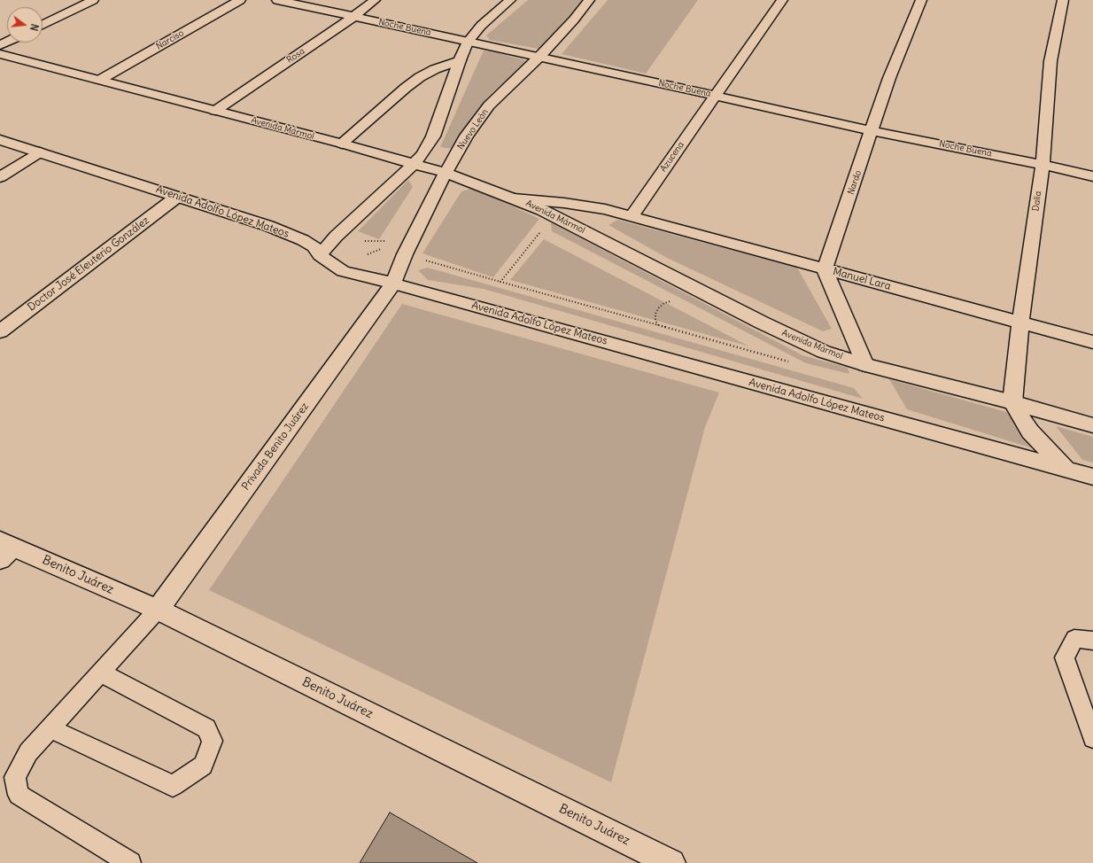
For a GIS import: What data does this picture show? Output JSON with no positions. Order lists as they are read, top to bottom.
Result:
{
  "streets": {
    "street": [
      "Noche Buena",
      "Narciso",
      "Rosa",
      "Avenida Mármol",
      "Nuevo León",
      "Azucena",
      "Nardo",
      "Dalia",
      "Avenida Adolfo López Mateos",
      "Doctor José Eleuterio González",
      "Manuel Lara",
      "Privada Benito Juárez",
      "Benito Juárez"
    ]
  },
  "crossings": [
    ["Noche Buena", "Rosa"],
    ["Noche Buena", "Nuevo León"],
    ["Noche Buena", "Azucena"],
    ["Noche Buena", "Nardo"],
    ["Noche Buena", "Dalia"],
    ["Narciso", "Avenida Mármol"],
    ["Rosa", "Avenida Mármol"],
    ["Avenida Mármol", "Nuevo León"],
    ["Avenida Mármol", "Dalia"],
    ["Nuevo León", "Avenida Adolfo López Mateos"],
    ["Nuevo León", "Privada Benito Juárez"],
    ["Azucena", "Manuel Lara"],
    ["Nardo", "Manuel Lara"],
    ["Dalia", "Manuel Lara"],
    ["Avenida Adolfo López Mateos", "Doctor José Eleuterio González"],
    ["Avenida Adolfo López Mateos", "Privada Benito Juárez"],
    ["Privada Benito Juárez", "Benito Juárez"]
  ],
  "north": "right"
}
